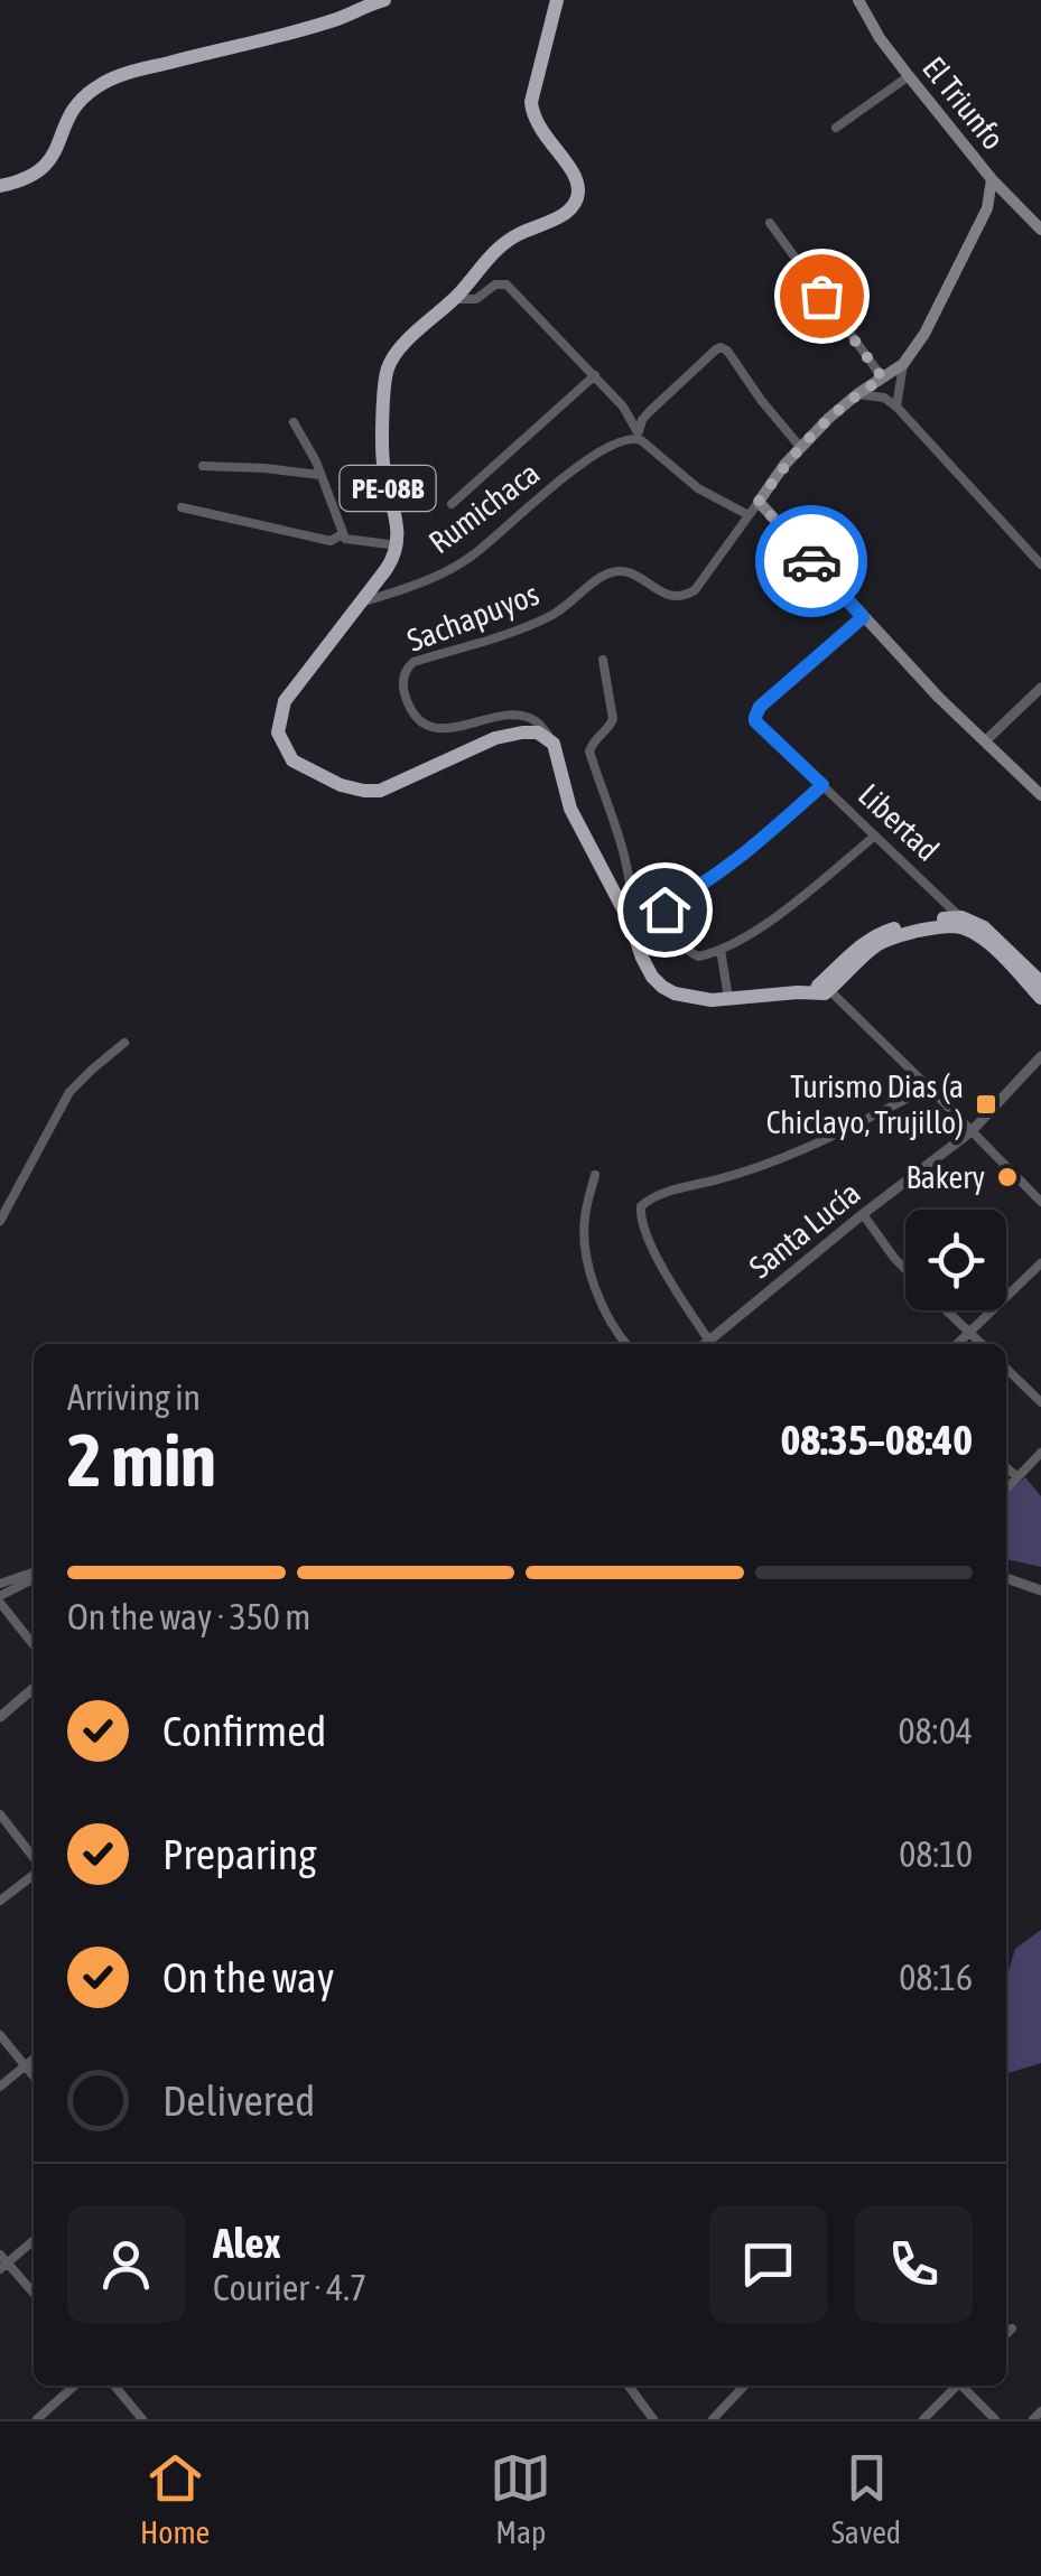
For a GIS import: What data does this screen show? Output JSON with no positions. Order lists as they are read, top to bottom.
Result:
{
  "streets": {
    "highway": ["PE-08B"],
    "main road": ["El Triunfo", "Sachapuyos"],
    "street": ["Rumichaca", "Libertad", "Santa Lucía"]
  },
  "crossings": [
    ["El Triunfo", "Sachapuyos"],
    ["PE-08B", "Rumichaca"],
    ["PE-08B", "Sachapuyos"]
  ],
  "places": {
    "transit": ["Turismo Dias (a Chiclayo, Trujillo)"],
    "other": ["Bakery"]
  },
  "page": {
    "heading": ["2 min", "Arriving in", "08:35–08:40"],
    "panel": ["Alex", "Courier · 4.7"],
    "bar": "On the way · 350 m",
    "list": [
      ["Confirmed", "08:04"],
      ["Preparing", "08:10"],
      ["On the way", "08:16"],
      "Delivered"
    ],
    "tabs": ["Home", "Map", "Saved"]
  }
}
